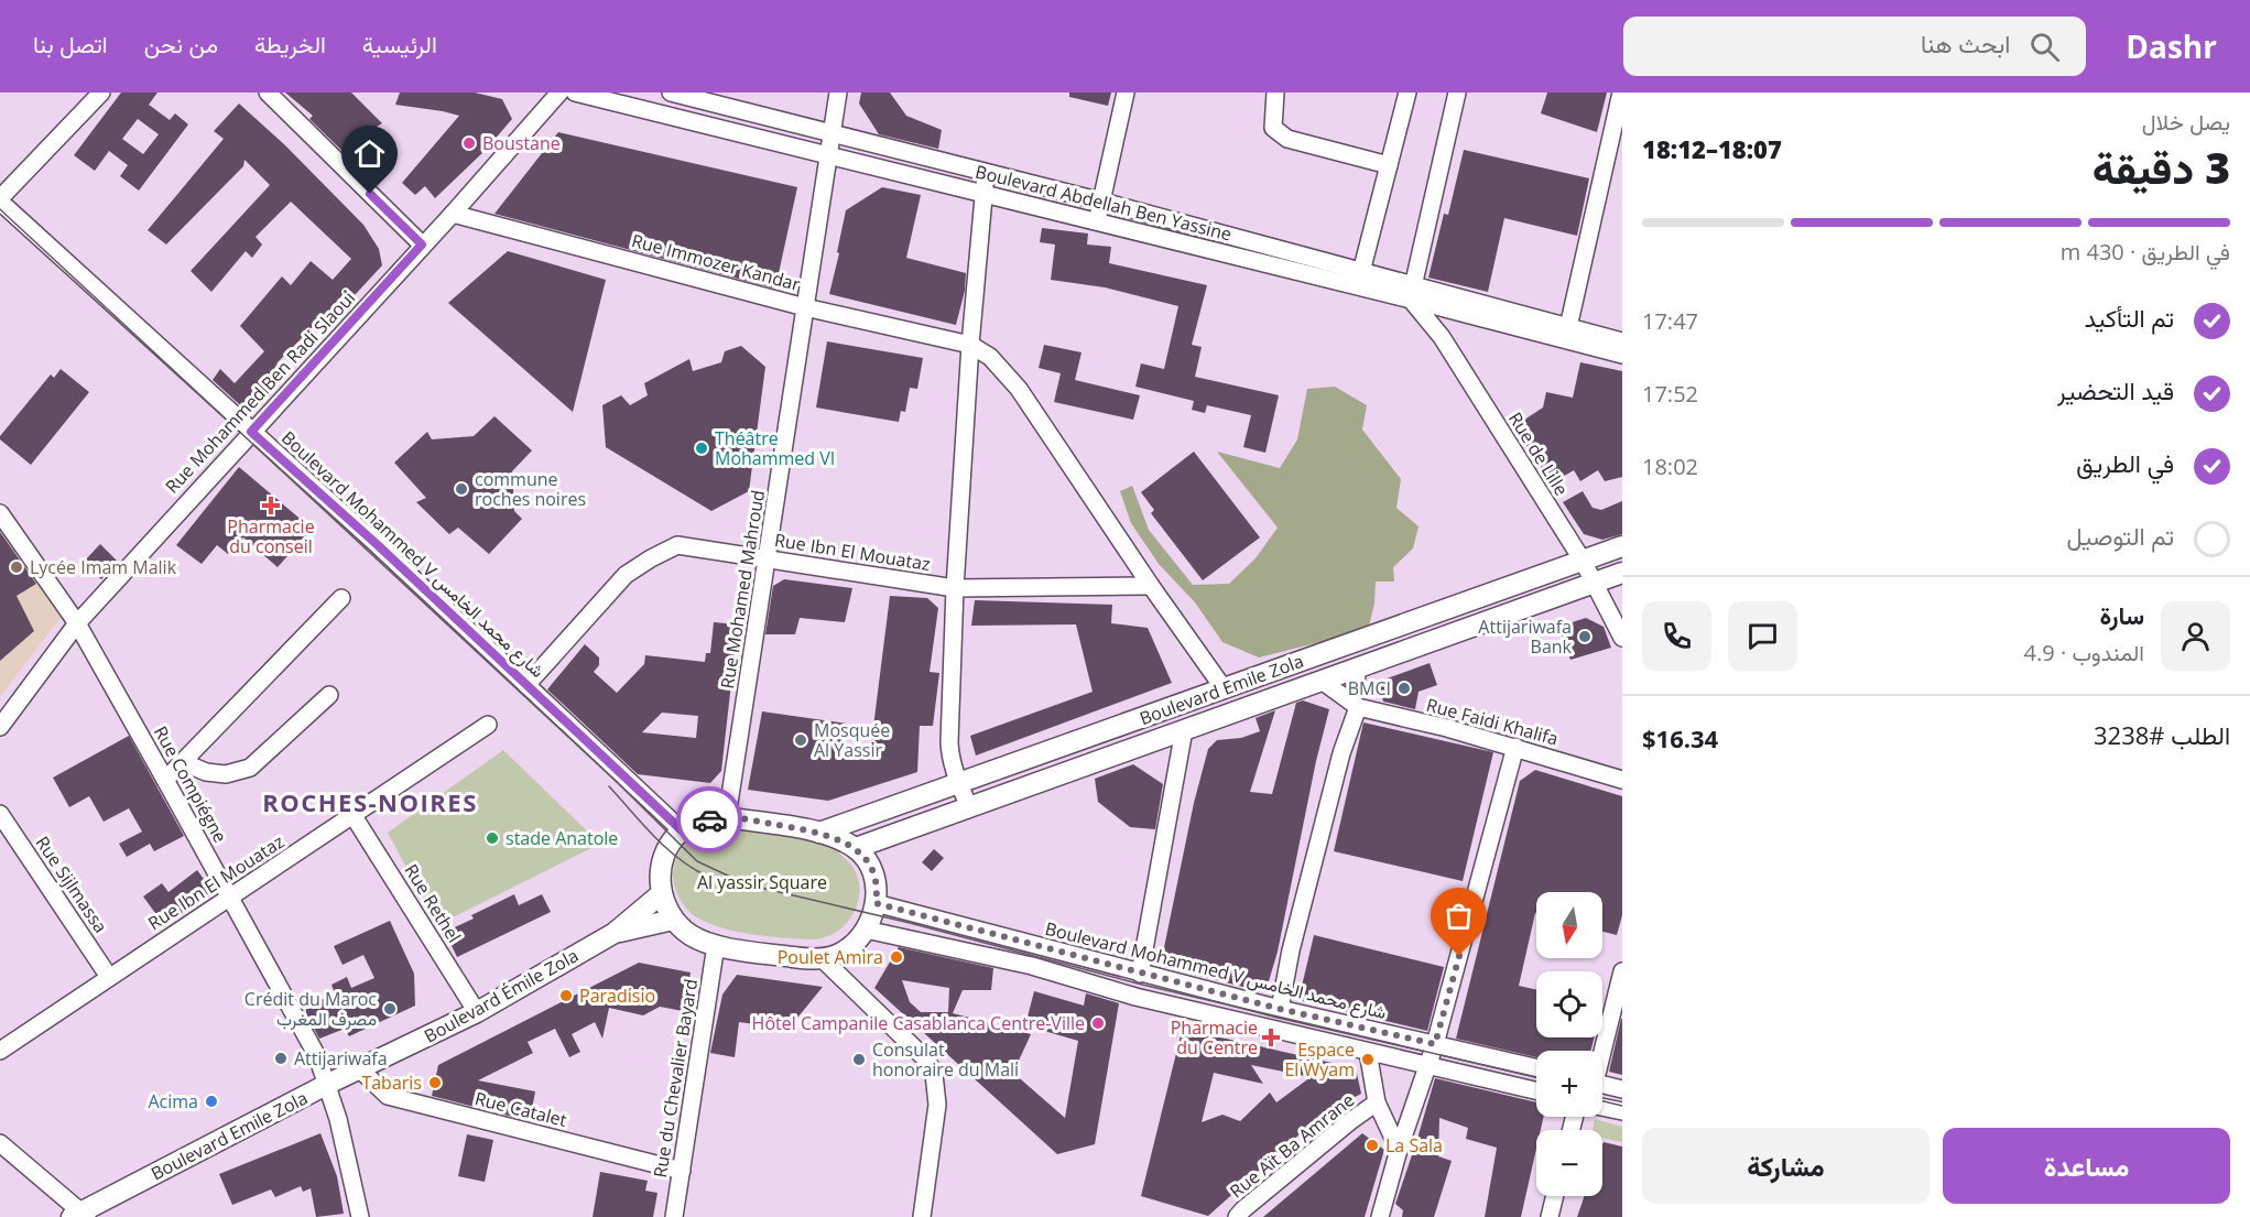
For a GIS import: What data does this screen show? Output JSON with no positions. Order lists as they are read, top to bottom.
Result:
{
  "streets": {
    "main road": ["Boulevard Emile Zola", "Boulevard Émile Zola"],
    "street": [
      "Boulevard Abdellah Ben Yassine",
      "Rue Immozer Kandar",
      "Rue Mohammed Ben Radi Slaoui",
      "Rue de Lille",
      "Rue Ibn El Mouataz",
      "Boulevard Mohammed V شارع محمد الخامس",
      "Rue Mohamed Mahroud",
      "Rue Faidi Khalifa",
      "Rue Compiégne",
      "Rue Sijlmassa",
      "Rue Rethel",
      "Rue du Chevalier Bayard",
      "Rue Catalet",
      "Rue Aït Ba Amrane"
    ]
  },
  "crossings": [
    ["Boulevard Abdellah Ben Yassine", "Rue de Lille"],
    ["Boulevard Abdellah Ben Yassine", "Rue Mohamed Mahroud"],
    ["Rue Immozer Kandar", "Rue Mohammed Ben Radi Slaoui"],
    ["Rue Immozer Kandar", "Rue Mohamed Mahroud"],
    ["Rue Mohammed Ben Radi Slaoui", "Boulevard Mohammed V شارع محمد الخامس"],
    ["Rue Mohammed Ben Radi Slaoui", "Rue Compiégne"],
    ["Rue de Lille", "Boulevard Emile Zola"],
    ["Rue Ibn El Mouataz", "Boulevard Mohammed V شارع محمد الخامس"],
    ["Rue Ibn El Mouataz", "Rue Mohamed Mahroud"],
    ["Rue Ibn El Mouataz", "Rue Compiégne"],
    ["Rue Ibn El Mouataz", "Rue Sijlmassa"],
    ["Rue Ibn El Mouataz", "Rue Rethel"],
    ["Boulevard Mohammed V شارع محمد الخامس", "Rue Mohamed Mahroud"],
    ["Boulevard Mohammed V شارع محمد الخامس", "Boulevard Emile Zola"],
    ["Boulevard Mohammed V شارع محمد الخامس", "Boulevard Émile Zola"],
    ["Boulevard Mohammed V شارع محمد الخامس", "Rue du Chevalier Bayard"],
    ["Rue Mohamed Mahroud", "Boulevard Emile Zola"],
    ["Rue Mohamed Mahroud", "Boulevard Émile Zola"],
    ["Rue Mohamed Mahroud", "Rue du Chevalier Bayard"],
    ["Boulevard Emile Zola", "Rue Faidi Khalifa"],
    ["Boulevard Emile Zola", "Rue Compiégne"],
    ["Boulevard Emile Zola", "Boulevard Émile Zola"],
    ["Boulevard Emile Zola", "Rue du Chevalier Bayard"],
    ["Boulevard Emile Zola", "Rue Catalet"],
    ["Rue Rethel", "Boulevard Émile Zola"],
    ["Boulevard Émile Zola", "Rue du Chevalier Bayard"],
    ["Rue du Chevalier Bayard", "Rue Catalet"]
  ],
  "districts": ["ROCHES-NOIRES"],
  "parks": ["Al yassir Square"],
  "places": {
    "other": [
      "Boustane",
      "Théâtre Mohammed VI",
      "commune roches noires",
      "Lycée Imam Malik",
      "Attijariwafa Bank",
      "BMCI",
      "Mosquée Al Yassir",
      "stade Anatole",
      "Poulet Amira",
      "Paradisio",
      "Crédit du Maroc مصرف المغرب",
      "Hôtel Campanile Casablanca Centre-Ville",
      "Attijariwafa",
      "Consulat honoraire du Mali",
      "Espace El Wyam",
      "Tabaris",
      "Acima",
      "La Sala"
    ],
    "health": ["Pharmacie du conseil", "Pharmacie du Centre"]
  },
  "north": "bottom",
  "page": {
    "header": "Dashr",
    "search": "ابحث هنا",
    "nav": [
      "الرئيسية",
      "الخريطة",
      "من نحن",
      "اتصل بنا"
    ],
    "heading": ["3 دقيقة", "يصل خلال", "18:07–18:12"],
    "panel": [
      "سارة",
      "المندوب · 4.9",
      "الطلب #3238",
      "$16.34"
    ],
    "bar": "في الطريق · 430 m",
    "list": [
      ["تم التأكيد", "17:47"],
      ["قيد التحضير", "17:52"],
      ["في الطريق", "18:02"],
      "تم التوصيل"
    ],
    "map_buttons": ["+", "−"],
    "buttons": ["مساعدة", "مشاركة"]
  }
}
